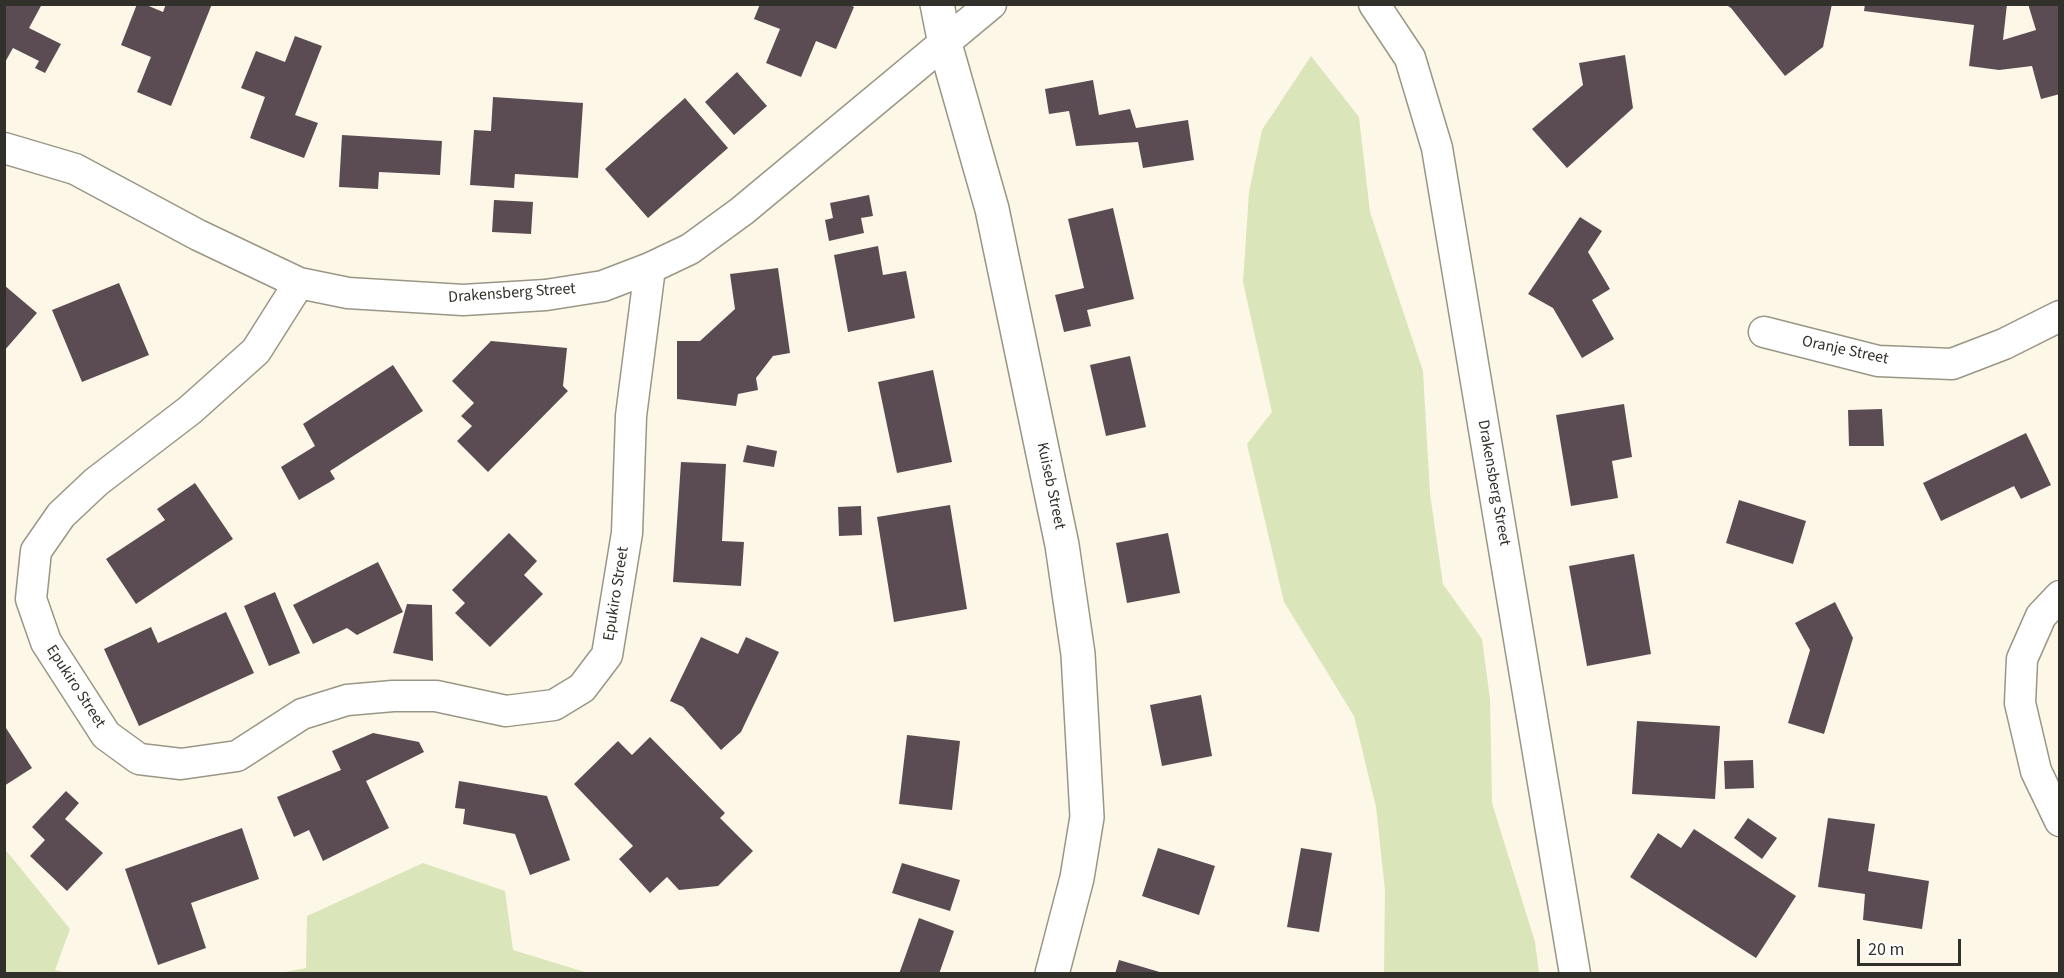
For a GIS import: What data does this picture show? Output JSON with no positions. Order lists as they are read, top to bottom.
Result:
{
  "streets": {
    "street": [
      "Drakensberg Street",
      "Oranje Street",
      "Kuiseb Street",
      "Epukiro Street"
    ]
  },
  "crossings": [
    ["Drakensberg Street", "Kuiseb Street"],
    ["Drakensberg Street", "Epukiro Street"]
  ],
  "scale_bar": "20 m"
}
